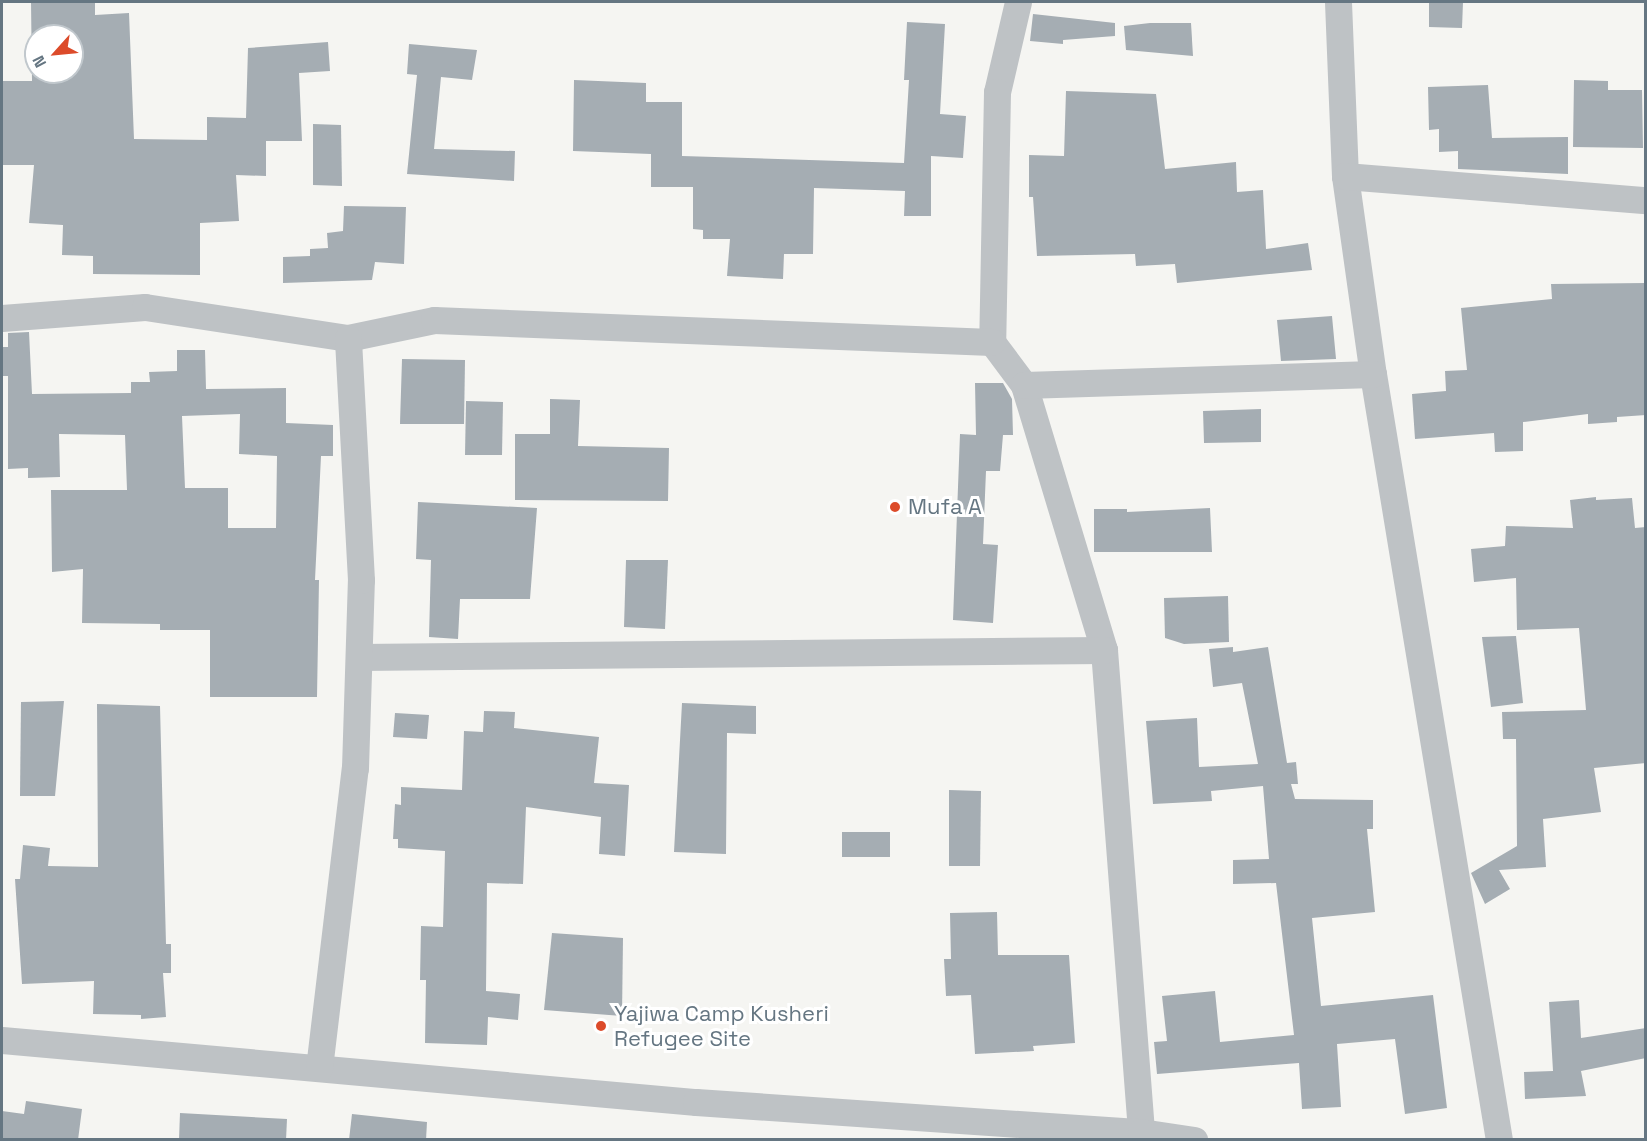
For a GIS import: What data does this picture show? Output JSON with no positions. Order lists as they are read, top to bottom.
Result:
{
  "places": ["Mufa A", "Yajiwa Camp Kusheri Refugee Site"],
  "north": "bottom left"
}
